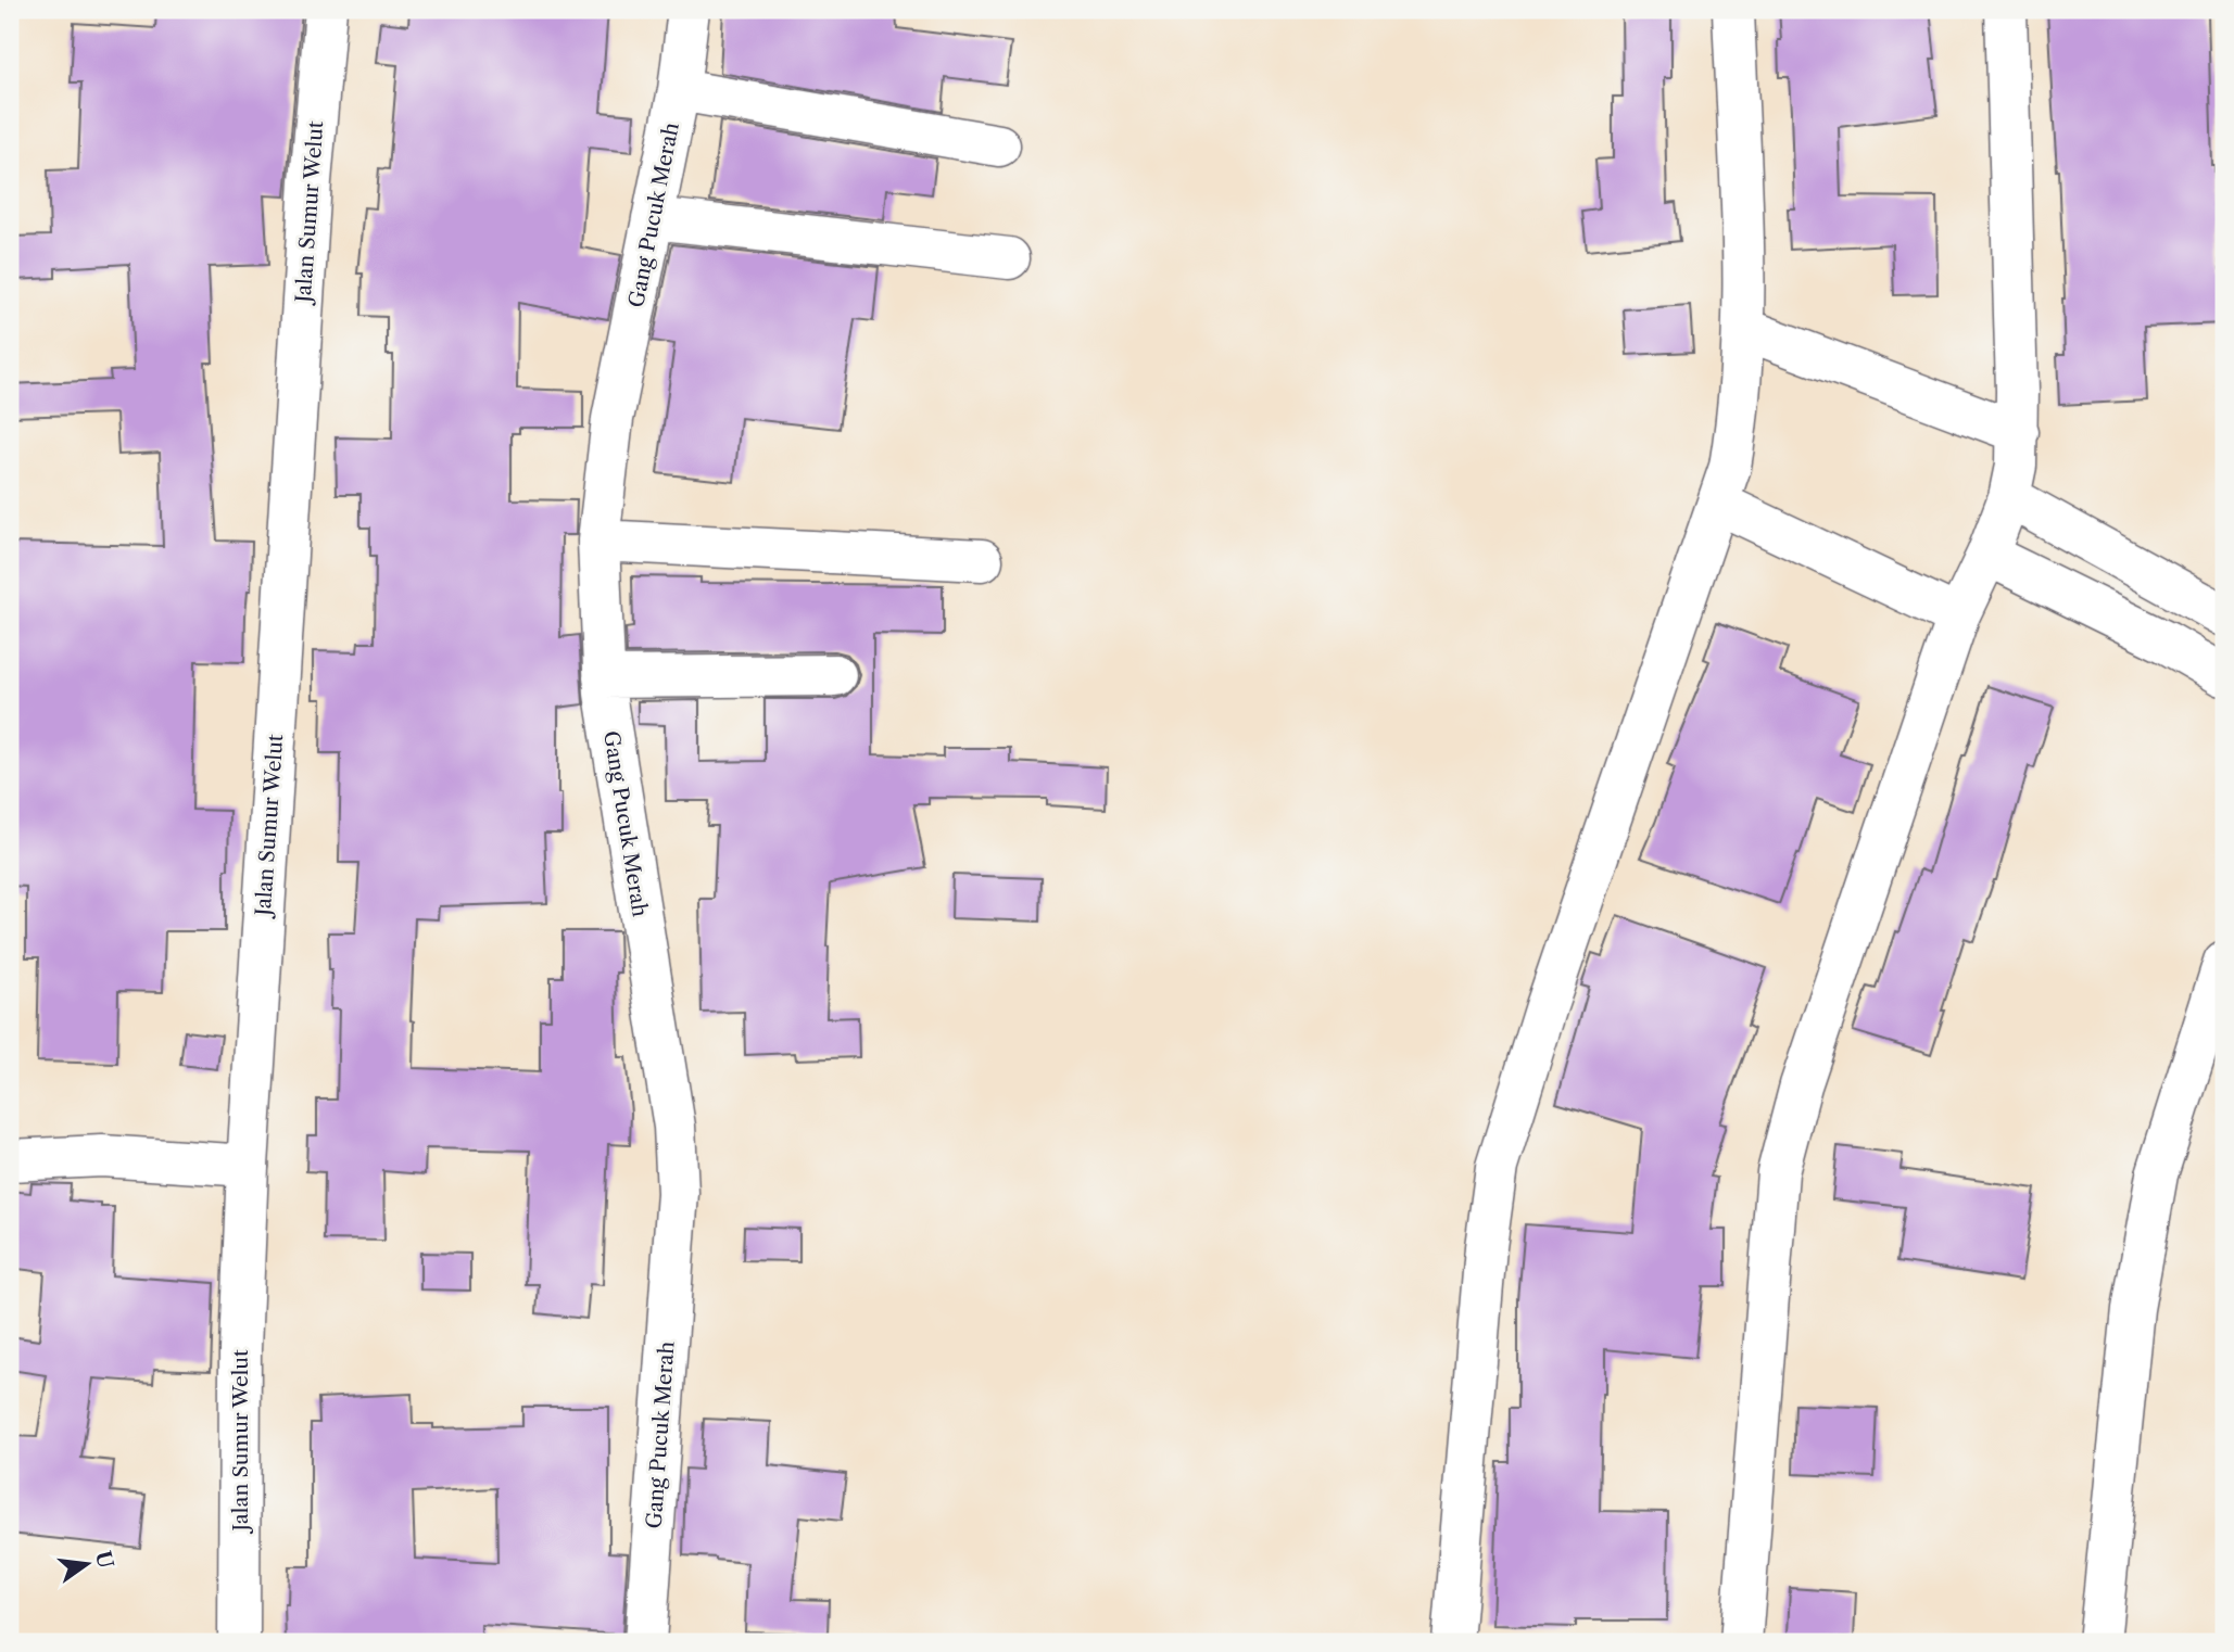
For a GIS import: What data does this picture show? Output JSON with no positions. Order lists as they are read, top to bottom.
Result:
{
  "streets": {
    "street": ["Jalan Sumur Welut", "Gang Pucuk Merah"]
  },
  "north": "right"
}
